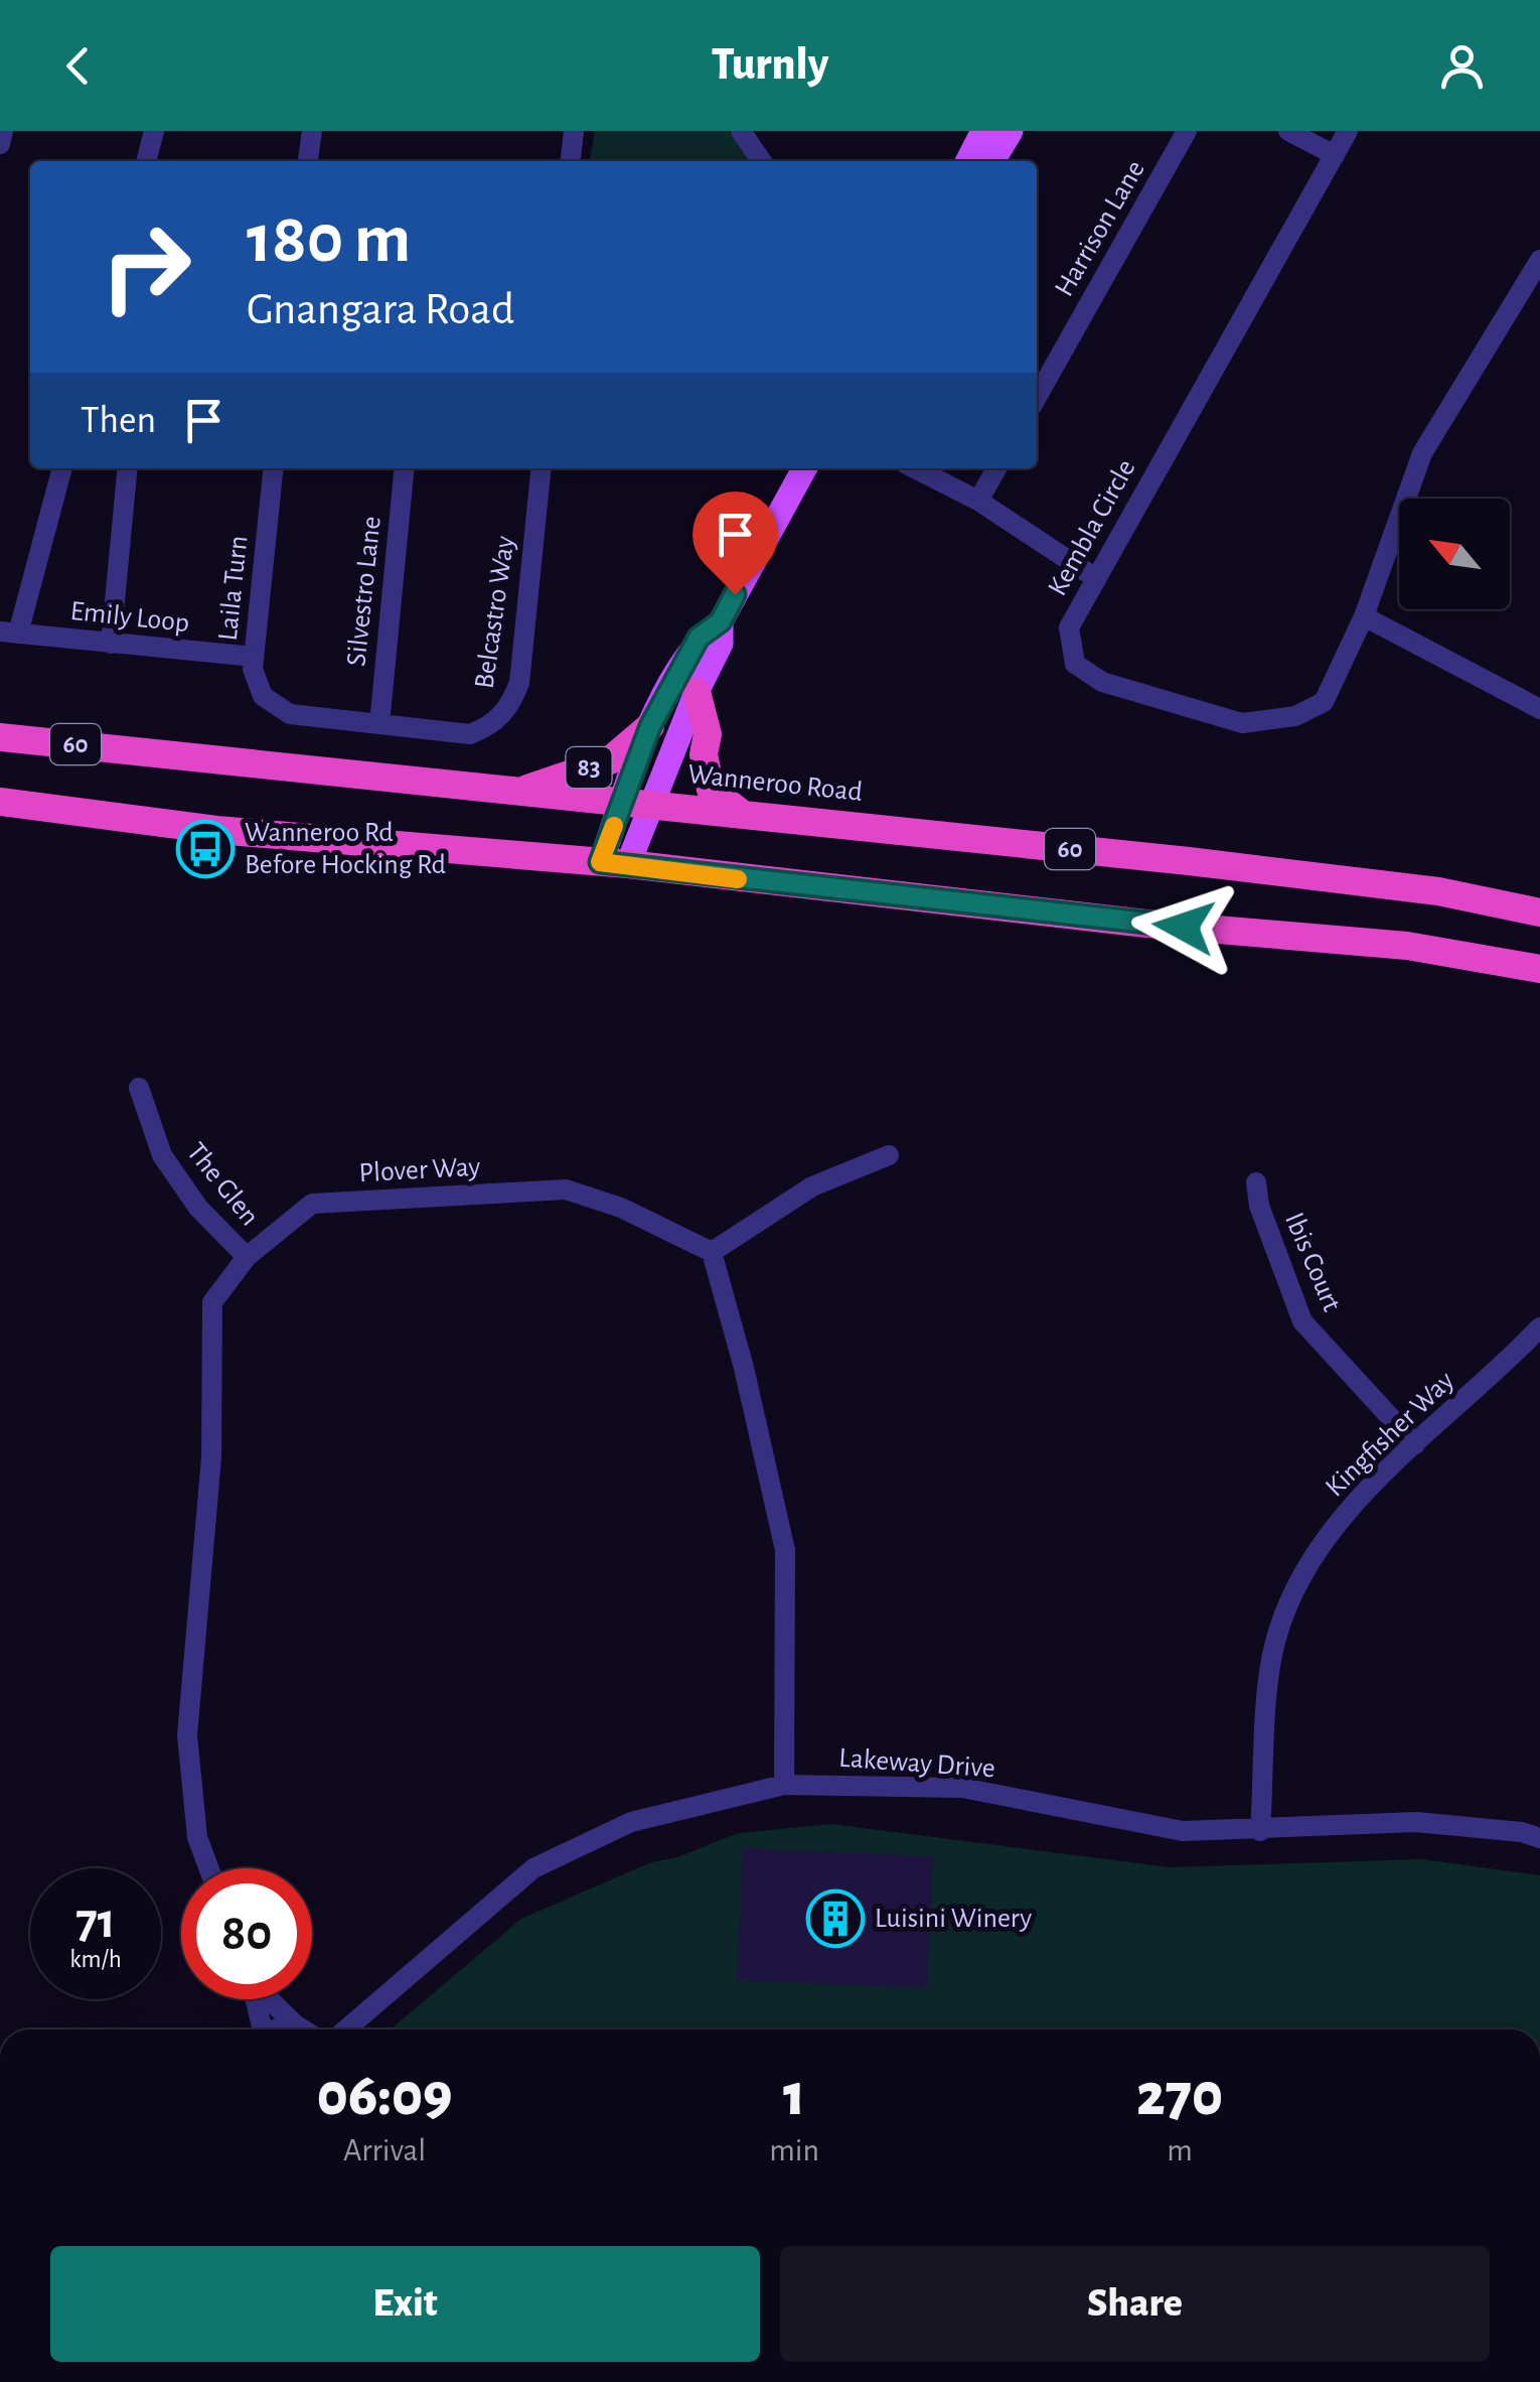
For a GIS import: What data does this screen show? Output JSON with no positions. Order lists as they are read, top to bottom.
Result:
{
  "streets": {
    "highway": ["60", "83", "Wanneroo Road"],
    "street": [
      "Harrison Lane",
      "Kembla Circle",
      "Laila Turn",
      "Silvestro Lane",
      "Belcastro Way",
      "Emily Loop",
      "Plover Way",
      "The Glen",
      "Ibis Court",
      "Kingfisher Way",
      "Lakeway Drive"
    ]
  },
  "crossings": [
    ["Laila Turn", "Belcastro Way"],
    ["Laila Turn", "Emily Loop"],
    ["Silvestro Lane", "Belcastro Way"],
    ["83", "Wanneroo Road"],
    ["Plover Way", "The Glen"],
    ["Ibis Court", "Kingfisher Way"],
    ["Kingfisher Way", "Lakeway Drive"]
  ],
  "places": {
    "bus stop": ["Wanneroo Rd Before Hocking Rd"],
    "building": ["Luisini Winery"]
  },
  "north": "top left",
  "page": {
    "header": "Turnly",
    "turn": ["180 m", "Gnangara Road"],
    "then": "Then",
    "speed": "71 km/h",
    "limit": "80",
    "eta": [
      "06:09",
      "Arrival",
      "1",
      "min",
      "270",
      "m"
    ],
    "buttons": ["Exit", "Share"]
  }
}
